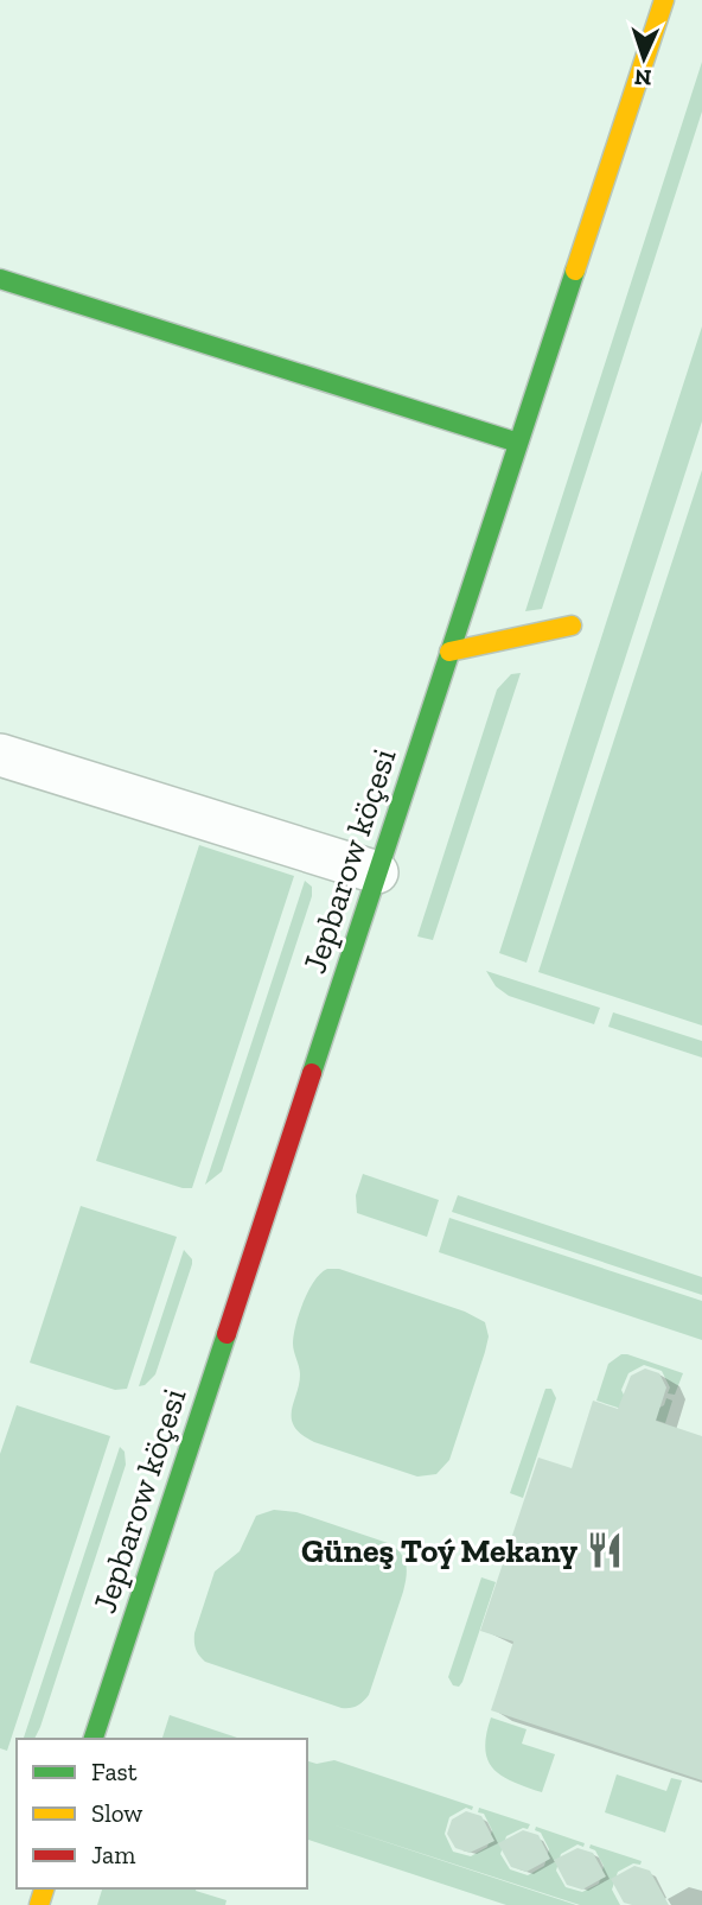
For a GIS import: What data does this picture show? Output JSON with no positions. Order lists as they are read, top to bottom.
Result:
{
  "streets": {
    "street": ["Jepbarow köçesi"]
  },
  "places": {
    "restaurant": ["Güneş Toý Mekany"]
  },
  "legend": ["Fast", "Slow", "Jam"],
  "north": "bottom"
}
